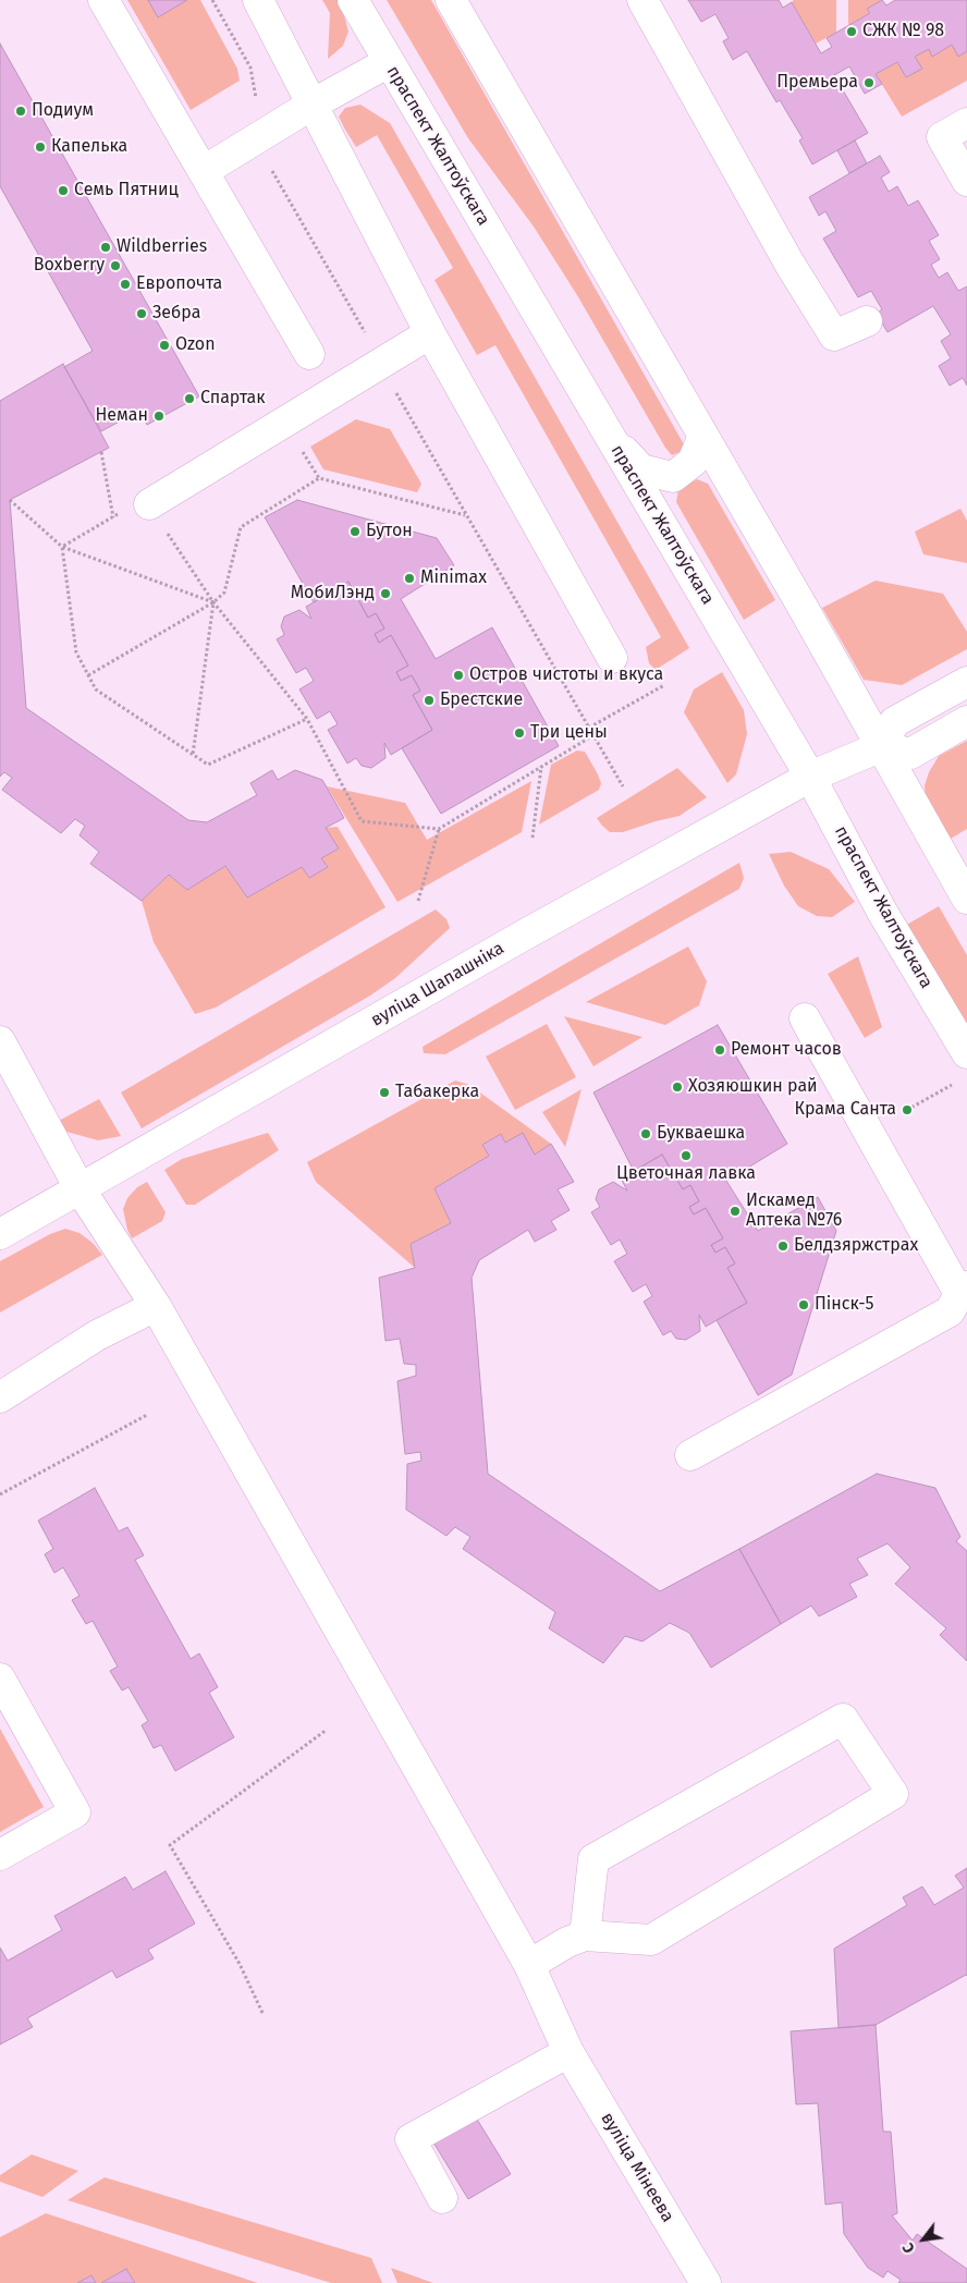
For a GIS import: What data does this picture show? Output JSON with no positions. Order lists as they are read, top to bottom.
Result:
{
  "streets": {
    "main road": ["праспект Жалтоўскага", "вуліца Шапашніка", "вуліца Мінеева"]
  },
  "crossings": [
    ["праспект Жалтоўскага", "вуліца Шапашніка"],
    ["вуліца Шапашніка", "вуліца Мінеева"]
  ],
  "places": [
    "СЖК № 98",
    "Премьера",
    "Подиум",
    "Капелька",
    "Семь Пятниц",
    "Wildberries",
    "Boxberry",
    "Европочта",
    "Зебра",
    "Ozon",
    "Спартак",
    "Неман",
    "Бутон",
    "Minimax",
    "МобиЛэнд",
    "Остров чистоты и вкуса",
    "Брестские",
    "Три цены",
    "Ремонт часов",
    "Хозяюшкин рай",
    "Табакерка",
    "Крама Санта",
    "Букваешка",
    "Цветочная лавка",
    "Искамед Аптека №76",
    "Белдзяржстрах",
    "Пінск-5"
  ],
  "north": "bottom left"
}
